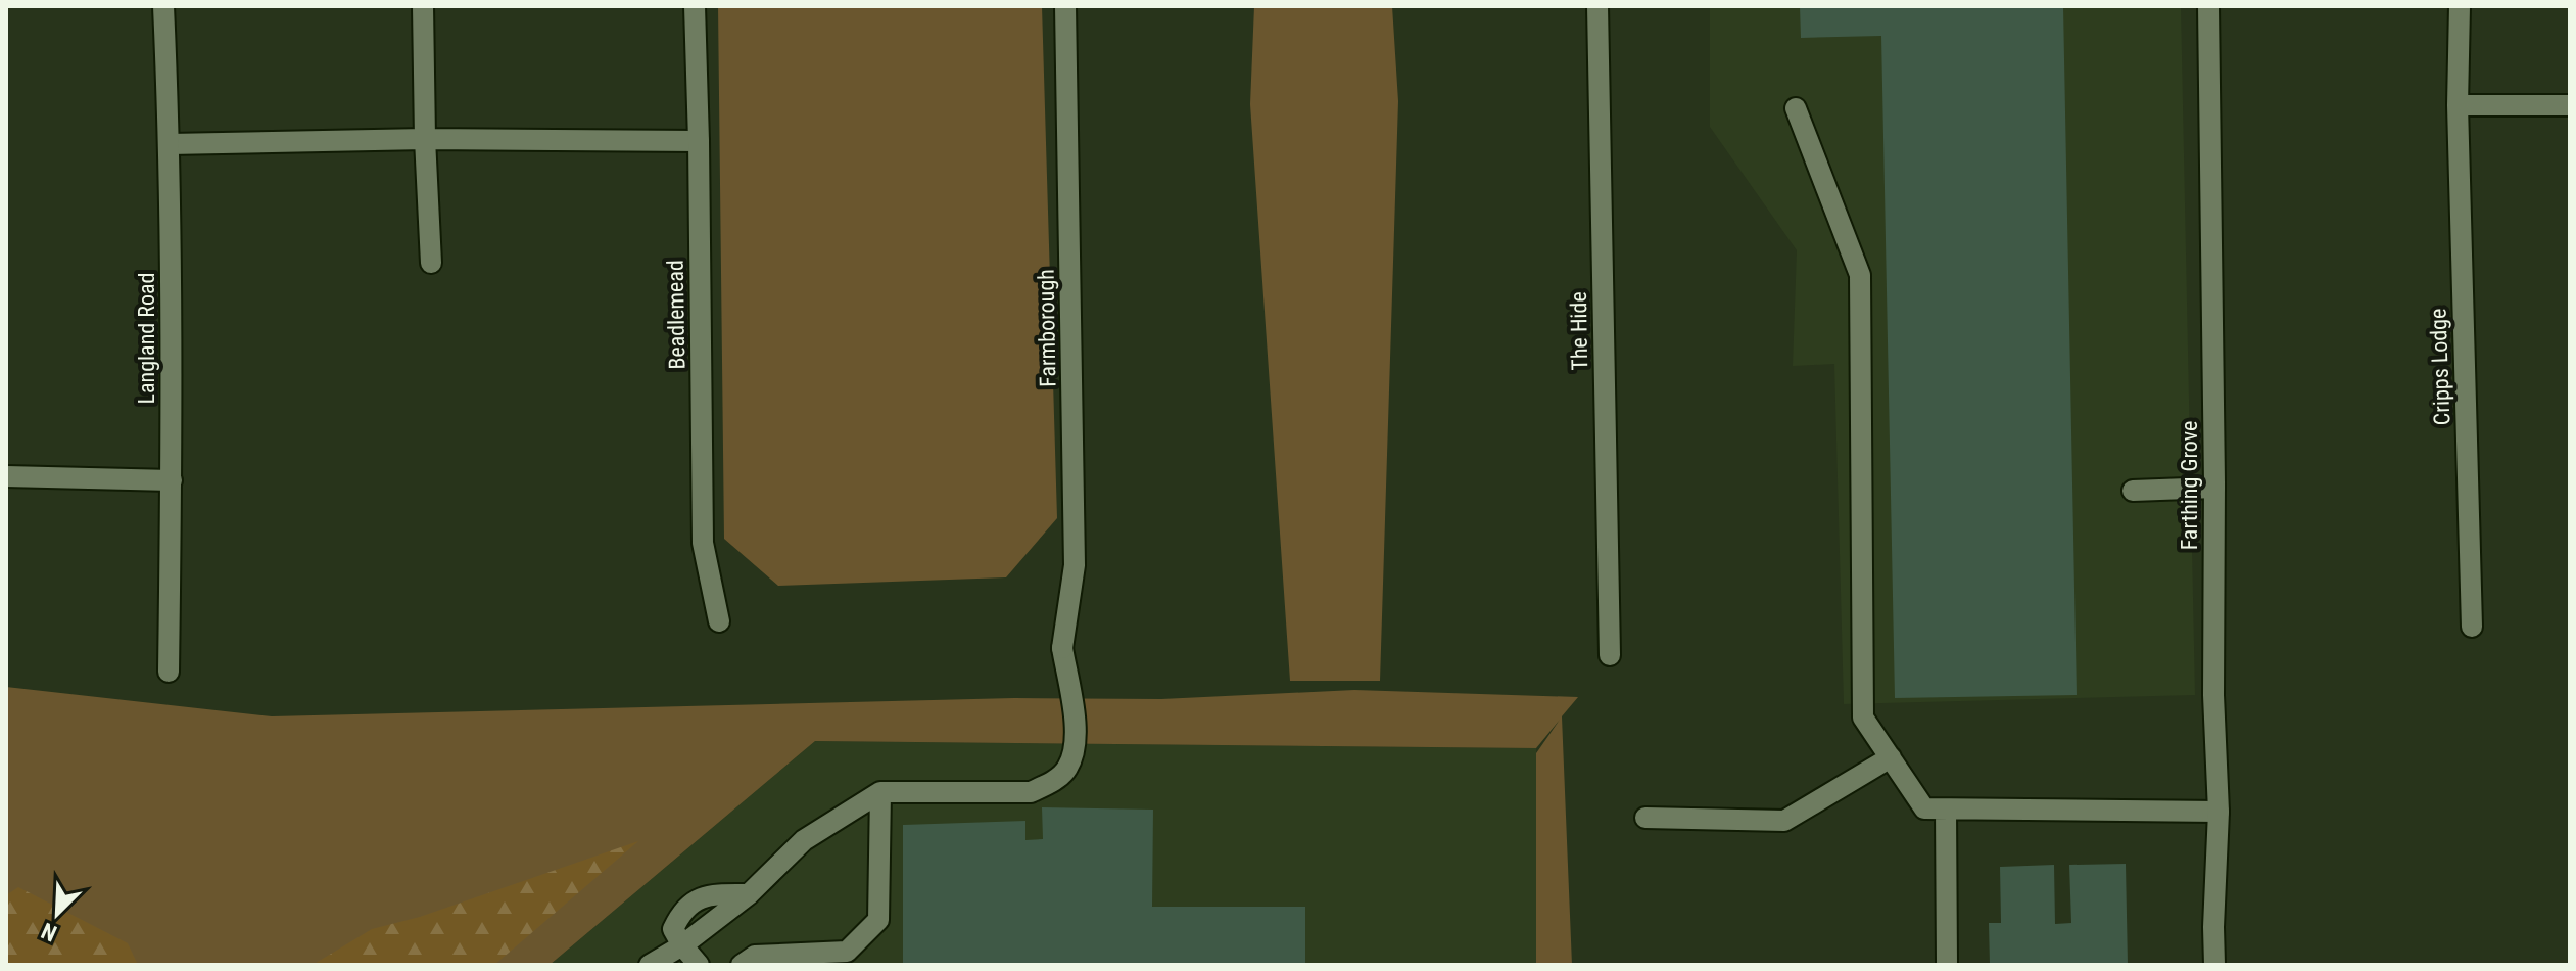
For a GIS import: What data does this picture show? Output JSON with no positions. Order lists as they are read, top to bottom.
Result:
{
  "streets": {
    "street": [
      "Beadlemead",
      "Farmborough",
      "The Hide",
      "Langland Road",
      "Cripps Lodge",
      "Farthing Grove"
    ]
  },
  "north": "bottom left"
}
